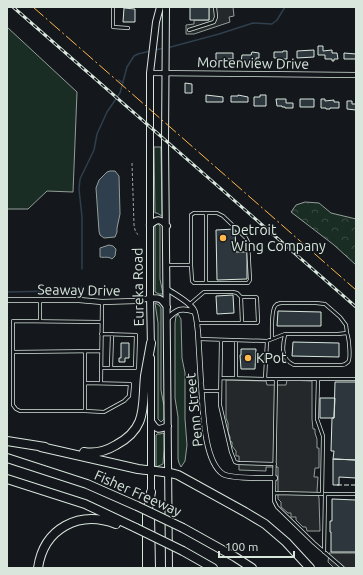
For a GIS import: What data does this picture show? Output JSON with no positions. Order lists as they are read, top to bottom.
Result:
{
  "streets": {
    "highway": ["Fisher Freeway"],
    "main road": ["Eureka Road"],
    "street": ["Mortenview Drive", "Seaway Drive", "Penn Street"]
  },
  "crossings": [
    ["Mortenview Drive", "Eureka Road"],
    ["Eureka Road", "Seaway Drive"]
  ],
  "places": ["Detroit Wing Company", "KPot"],
  "scale_bar": "100 m"
}
